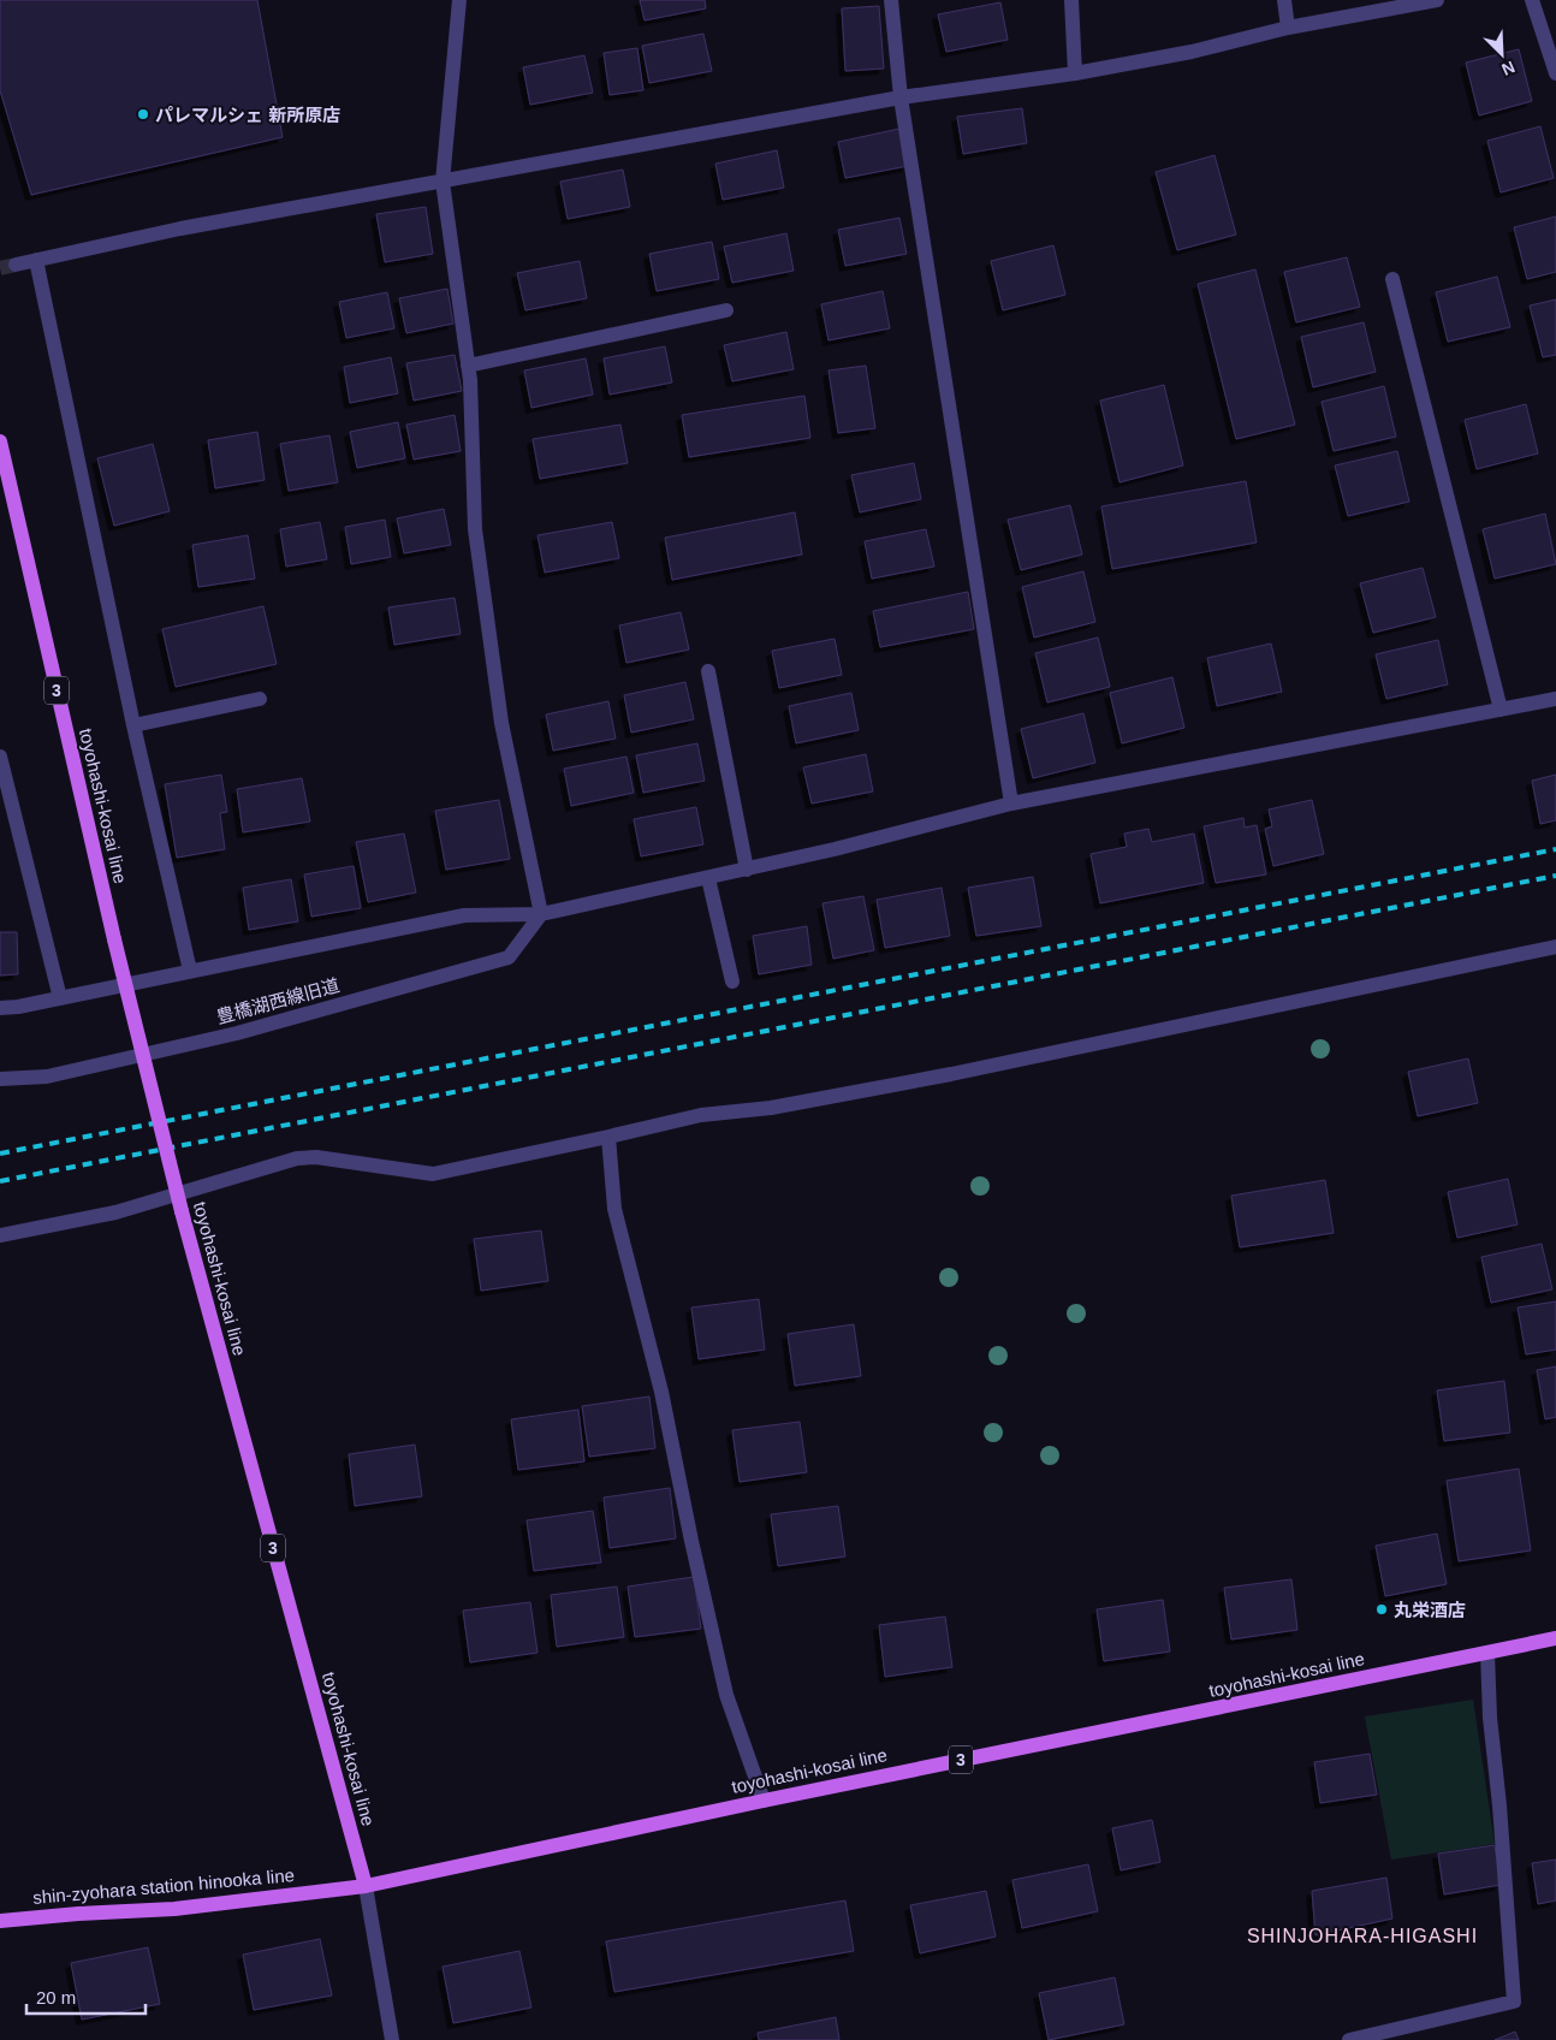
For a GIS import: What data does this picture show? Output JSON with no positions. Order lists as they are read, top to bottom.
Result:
{
  "streets": {
    "main road": ["3", "toyohashi-kosai line", "shin-zyohara station hinooka line"],
    "street": ["豊橋湖西線旧道"]
  },
  "crossings": [
    ["toyohashi-kosai line", "shin-zyohara station hinooka line"]
  ],
  "districts": ["SHINJOHARA-HIGASHI"],
  "places": ["パレマルシェ 新所原店", "丸栄酒店"],
  "scale_bar": "20 m",
  "north": "bottom right"
}
